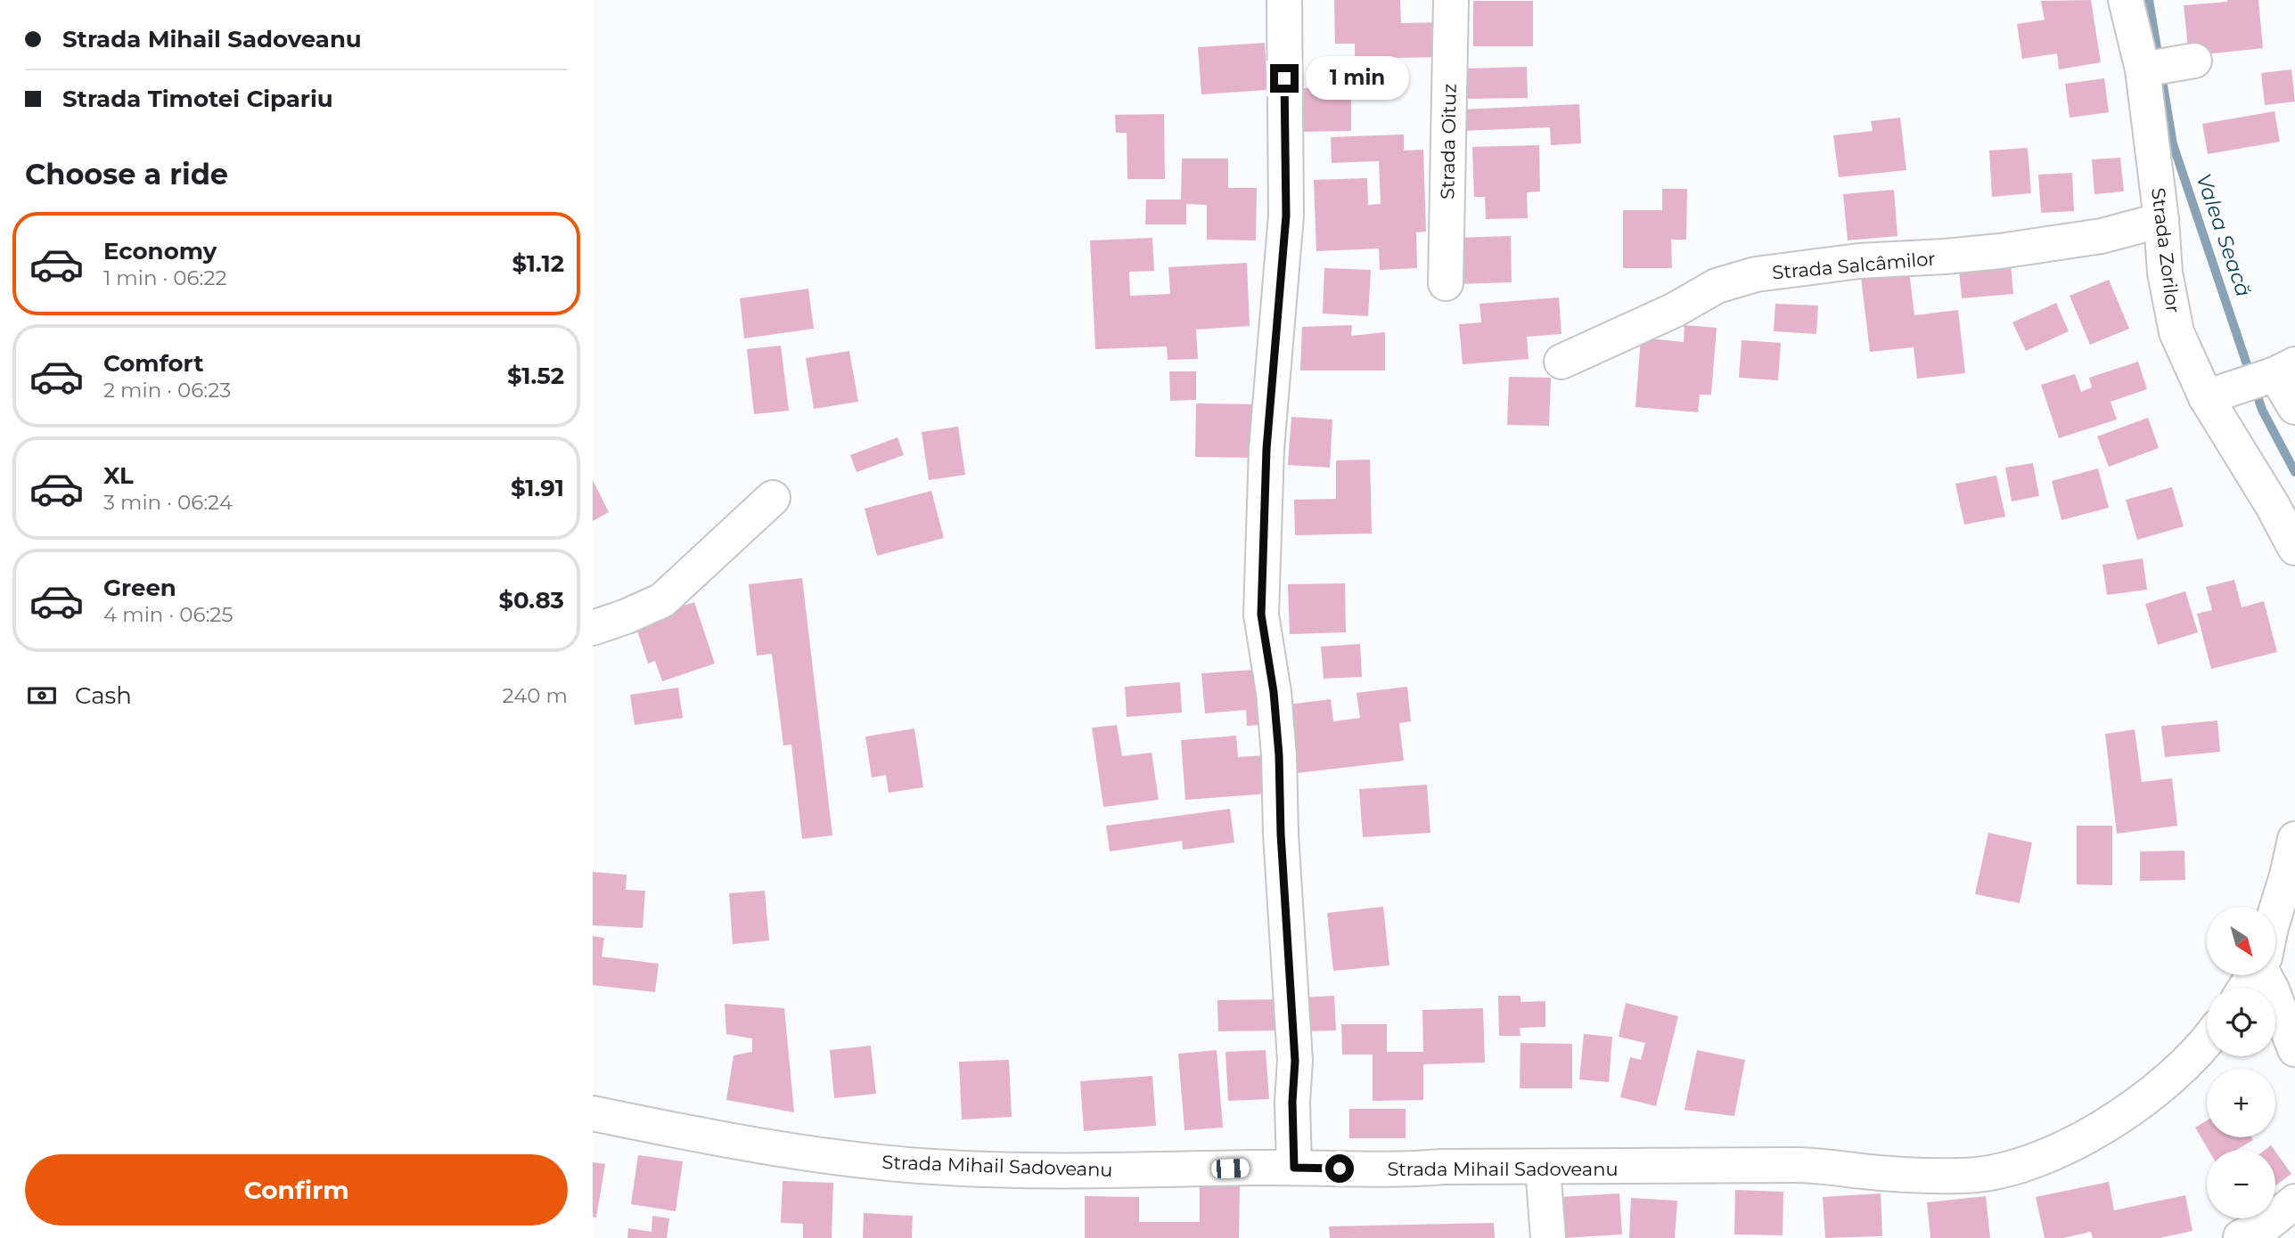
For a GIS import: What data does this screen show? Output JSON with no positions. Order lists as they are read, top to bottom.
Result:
{
  "streets": {
    "street": [
      "Strada Oituz",
      "Strada Zorilor",
      "Strada Salcâmilor",
      "Strada Mihail Sadoveanu"
    ]
  },
  "crossings": [
    ["Strada Zorilor", "Strada Salcâmilor"]
  ],
  "water": ["Valea Seacă"],
  "north": "bottom right",
  "page": {
    "banner": ["Strada Mihail Sadoveanu", "Strada Timotei Cipariu"],
    "bubble": "1 min",
    "heading": "Choose a ride",
    "list": [
      {
        "name": "Economy",
        "note": "1 min · 06:22",
        "value": "$1.12"
      },
      {
        "name": "Comfort",
        "note": "2 min · 06:23",
        "value": "$1.52"
      },
      {
        "name": "XL",
        "note": "3 min · 06:24",
        "value": "$1.91"
      },
      {
        "name": "Green",
        "note": "4 min · 06:25",
        "value": "$0.83"
      }
    ],
    "pay": ["Cash", "240 m"],
    "map_buttons": ["+", "−"],
    "buttons": "Confirm"
  }
}
